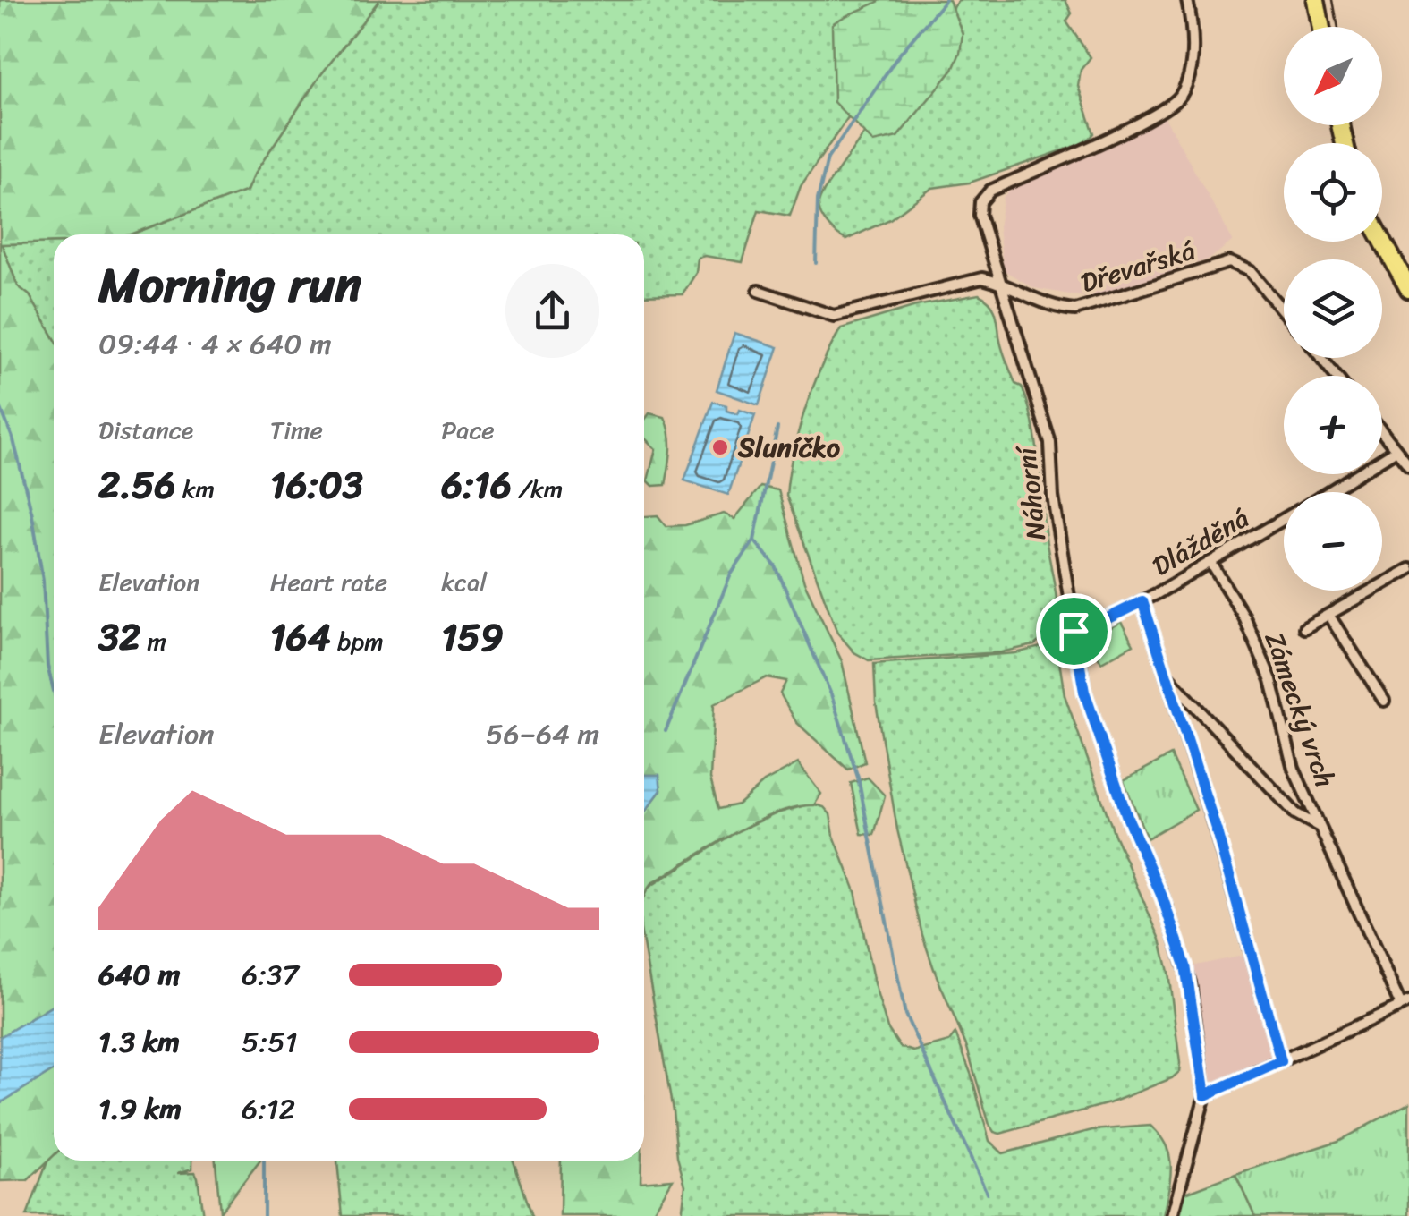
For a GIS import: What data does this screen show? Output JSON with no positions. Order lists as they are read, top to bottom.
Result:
{
  "streets": {
    "street": [
      "Dřevařská",
      "Náhorní",
      "Dlážděná",
      "Zámecký vrch"
    ]
  },
  "crossings": [
    ["Dřevařská", "Náhorní"],
    ["Náhorní", "Dlážděná"],
    ["Dlážděná", "Zámecký vrch"]
  ],
  "places": ["Sluníčko"],
  "north": "bottom left",
  "page": {
    "map_buttons": ["+", "−"],
    "heading": ["Morning run", "09:44 · 4 × 640 m"],
    "stats": [
      ["Distance", "2.56 km"],
      ["Time", "16:03"],
      ["Pace", "6:16 /km"],
      ["Elevation", "32 m"],
      ["Heart rate", "164 bpm"],
      ["kcal", "159"]
    ],
    "chart": ["Elevation", "56–64 m"],
    "list": [
      {
        "name": "640 m",
        "note": "6:37"
      },
      {
        "name": "1.3 km",
        "note": "5:51"
      },
      {
        "name": "1.9 km",
        "note": "6:12"
      }
    ]
  }
}
